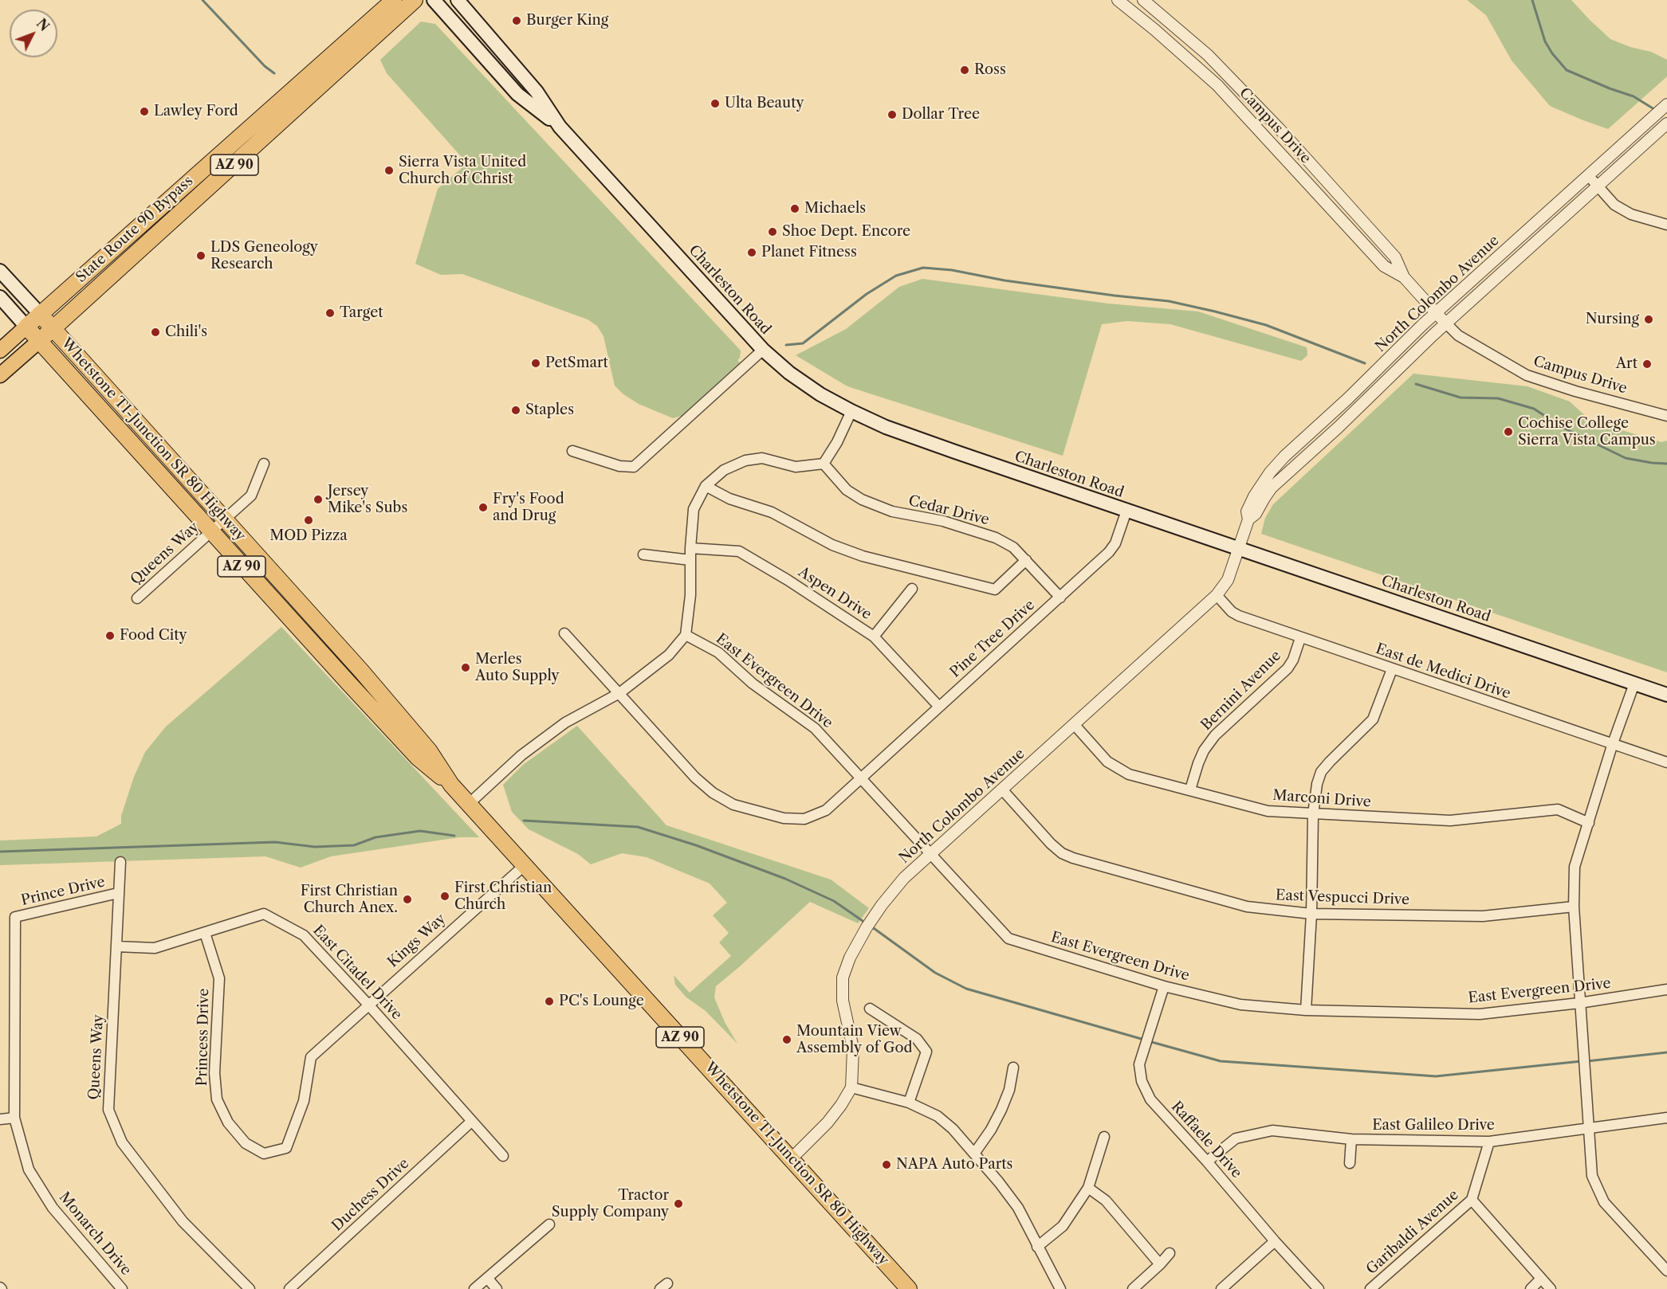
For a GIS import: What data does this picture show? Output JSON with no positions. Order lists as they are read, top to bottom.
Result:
{
  "streets": {
    "highway": ["AZ 90", "State Route 90 Bypass", "Whetstone TI-Junction SR 80 Highway"],
    "main road": ["Charleston Road"],
    "street": [
      "Campus Drive",
      "North Colombo Avenue",
      "Cedar Drive",
      "Queens Way",
      "Aspen Drive",
      "Pine Tree Drive",
      "East de Medici Drive",
      "East Evergreen Drive",
      "Bernini Avenue",
      "Marconi Drive",
      "Prince Drive",
      "East Vespucci Drive",
      "Kings Way",
      "East Citadel Drive",
      "Princess Drive",
      "East Galileo Drive",
      "Raffaele Drive",
      "Duchess Drive",
      "Garibaldi Avenue",
      "Monarch Drive"
    ]
  },
  "crossings": [
    ["Campus Drive", "North Colombo Avenue"],
    ["State Route 90 Bypass", "Whetstone TI-Junction SR 80 Highway"],
    ["Charleston Road", "North Colombo Avenue"],
    ["Charleston Road", "Pine Tree Drive"],
    ["North Colombo Avenue", "Whetstone TI-Junction SR 80 Highway"],
    ["North Colombo Avenue", "East de Medici Drive"],
    ["North Colombo Avenue", "East Evergreen Drive"],
    ["North Colombo Avenue", "Marconi Drive"],
    ["North Colombo Avenue", "East Vespucci Drive"],
    ["Whetstone TI-Junction SR 80 Highway", "Queens Way"],
    ["Whetstone TI-Junction SR 80 Highway", "Kings Way"],
    ["Cedar Drive", "Pine Tree Drive"],
    ["Queens Way", "Prince Drive"],
    ["Queens Way", "East Citadel Drive"],
    ["Aspen Drive", "Pine Tree Drive"],
    ["Pine Tree Drive", "East Evergreen Drive"],
    ["East de Medici Drive", "Bernini Avenue"],
    ["East Evergreen Drive", "Raffaele Drive"],
    ["Bernini Avenue", "Marconi Drive"],
    ["Prince Drive", "Monarch Drive"],
    ["Kings Way", "East Citadel Drive"],
    ["Kings Way", "Princess Drive"],
    ["East Citadel Drive", "Princess Drive"],
    ["East Citadel Drive", "Duchess Drive"],
    ["East Galileo Drive", "Raffaele Drive"],
    ["East Galileo Drive", "Garibaldi Avenue"]
  ],
  "places": [
    "Burger King",
    "Ross",
    "Ulta Beauty",
    "Lawley Ford",
    "Dollar Tree",
    "Sierra Vista United Church of Christ",
    "Michaels",
    "Shoe Dept. Encore",
    "Planet Fitness",
    "LDS Geneology Research",
    "Target",
    "Nursing",
    "Chili's",
    "PetSmart",
    "Art",
    "Staples",
    "Cochise College Sierra Vista Campus",
    "Jersey Mike's Subs",
    "Fry's Food and Drug",
    "MOD Pizza",
    "Food City",
    "Merles Auto Supply",
    "First Christian Church",
    "First Christian Church Anex.",
    "PC's Lounge",
    "Mountain View Assembly of God",
    "NAPA Auto Parts",
    "Tractor Supply Company"
  ],
  "north": "top right"
}
